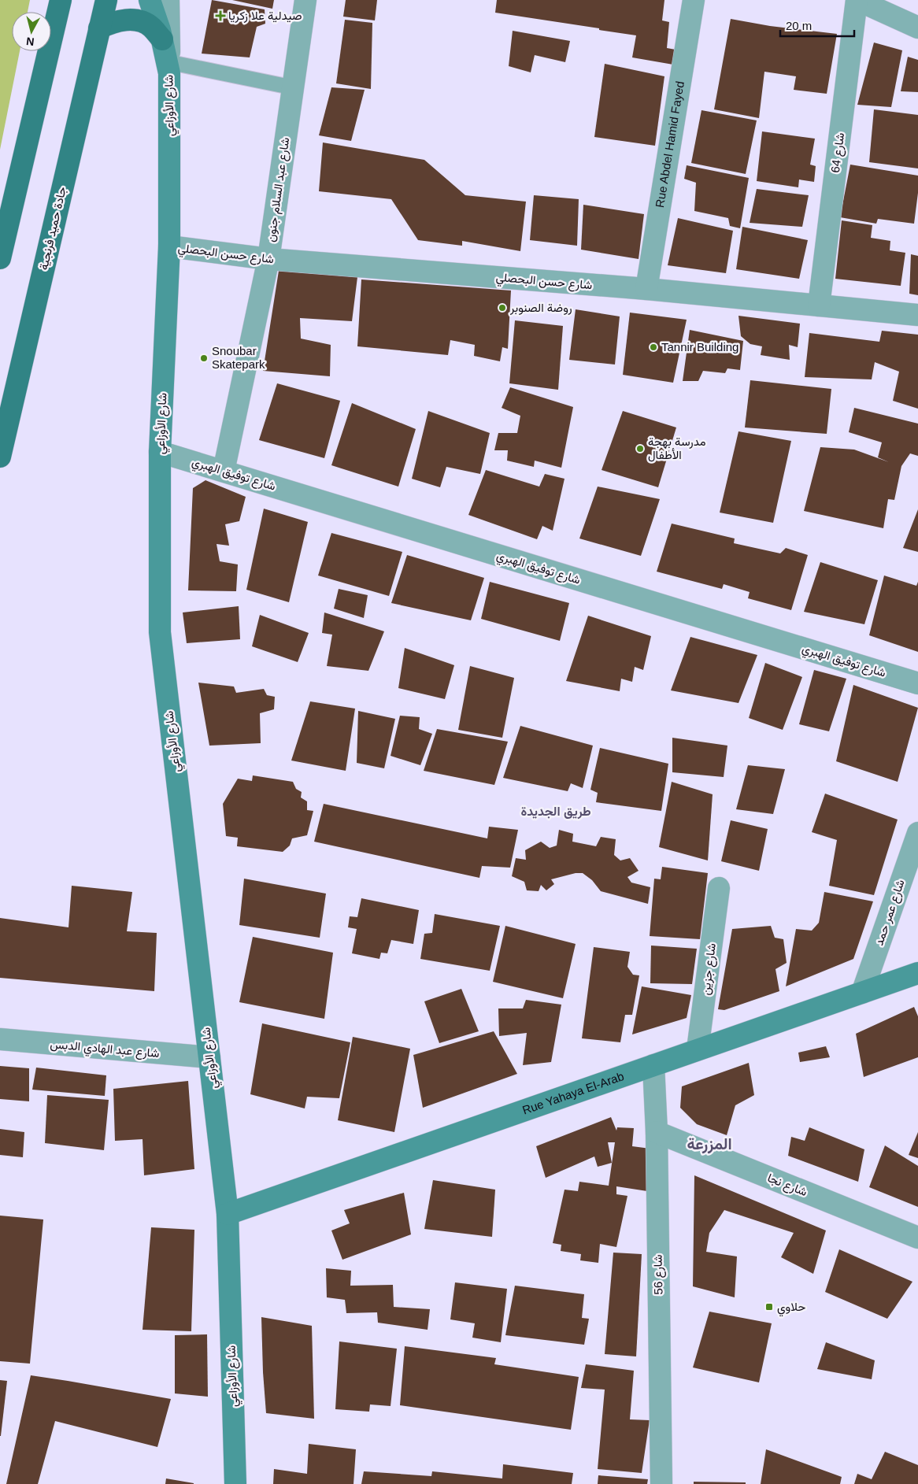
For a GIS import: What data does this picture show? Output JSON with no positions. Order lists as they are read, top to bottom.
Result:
{
  "streets": {
    "main road": ["جادة حميد فرنجية"],
    "street": [
      "شارع الأوزاعي",
      "Rue Abdel Hamid Fayed",
      "شارع 64",
      "شارع عبد السلام جنون",
      "شارع حسن البحصلي",
      "شارع توفيق الهبري",
      "شارع عمر حمد",
      "شارع جزين",
      "شارع عبد الهادي الدبس",
      "Rue Yahaya El-Arab",
      "شارع نجا",
      "شارع 56"
    ]
  },
  "crossings": [
    ["شارع الأوزاعي", "شارع حسن البحصلي"],
    ["شارع الأوزاعي", "شارع توفيق الهبري"],
    ["شارع الأوزاعي", "شارع عبد الهادي الدبس"],
    ["شارع الأوزاعي", "Rue Yahaya El-Arab"],
    ["Rue Abdel Hamid Fayed", "شارع حسن البحصلي"],
    ["شارع 64", "شارع حسن البحصلي"],
    ["شارع عبد السلام جنون", "شارع حسن البحصلي"],
    ["شارع عبد السلام جنون", "شارع توفيق الهبري"],
    ["شارع عمر حمد", "Rue Yahaya El-Arab"],
    ["شارع جزين", "Rue Yahaya El-Arab"],
    ["Rue Yahaya El-Arab", "شارع 56"],
    ["شارع نجا", "شارع 56"]
  ],
  "districts": ["طريق الجديدة", "المزرعة"],
  "places": {
    "health": ["صيدلية علا زكريا"],
    "other": [
      "روضة الصنوبر",
      "Tannir Building",
      "Snoubar Skatepark",
      "مدرسة بهجة الأطفال"
    ],
    "transit": ["حلاوي"]
  },
  "scale_bar": "20 m",
  "north": "bottom"
}
